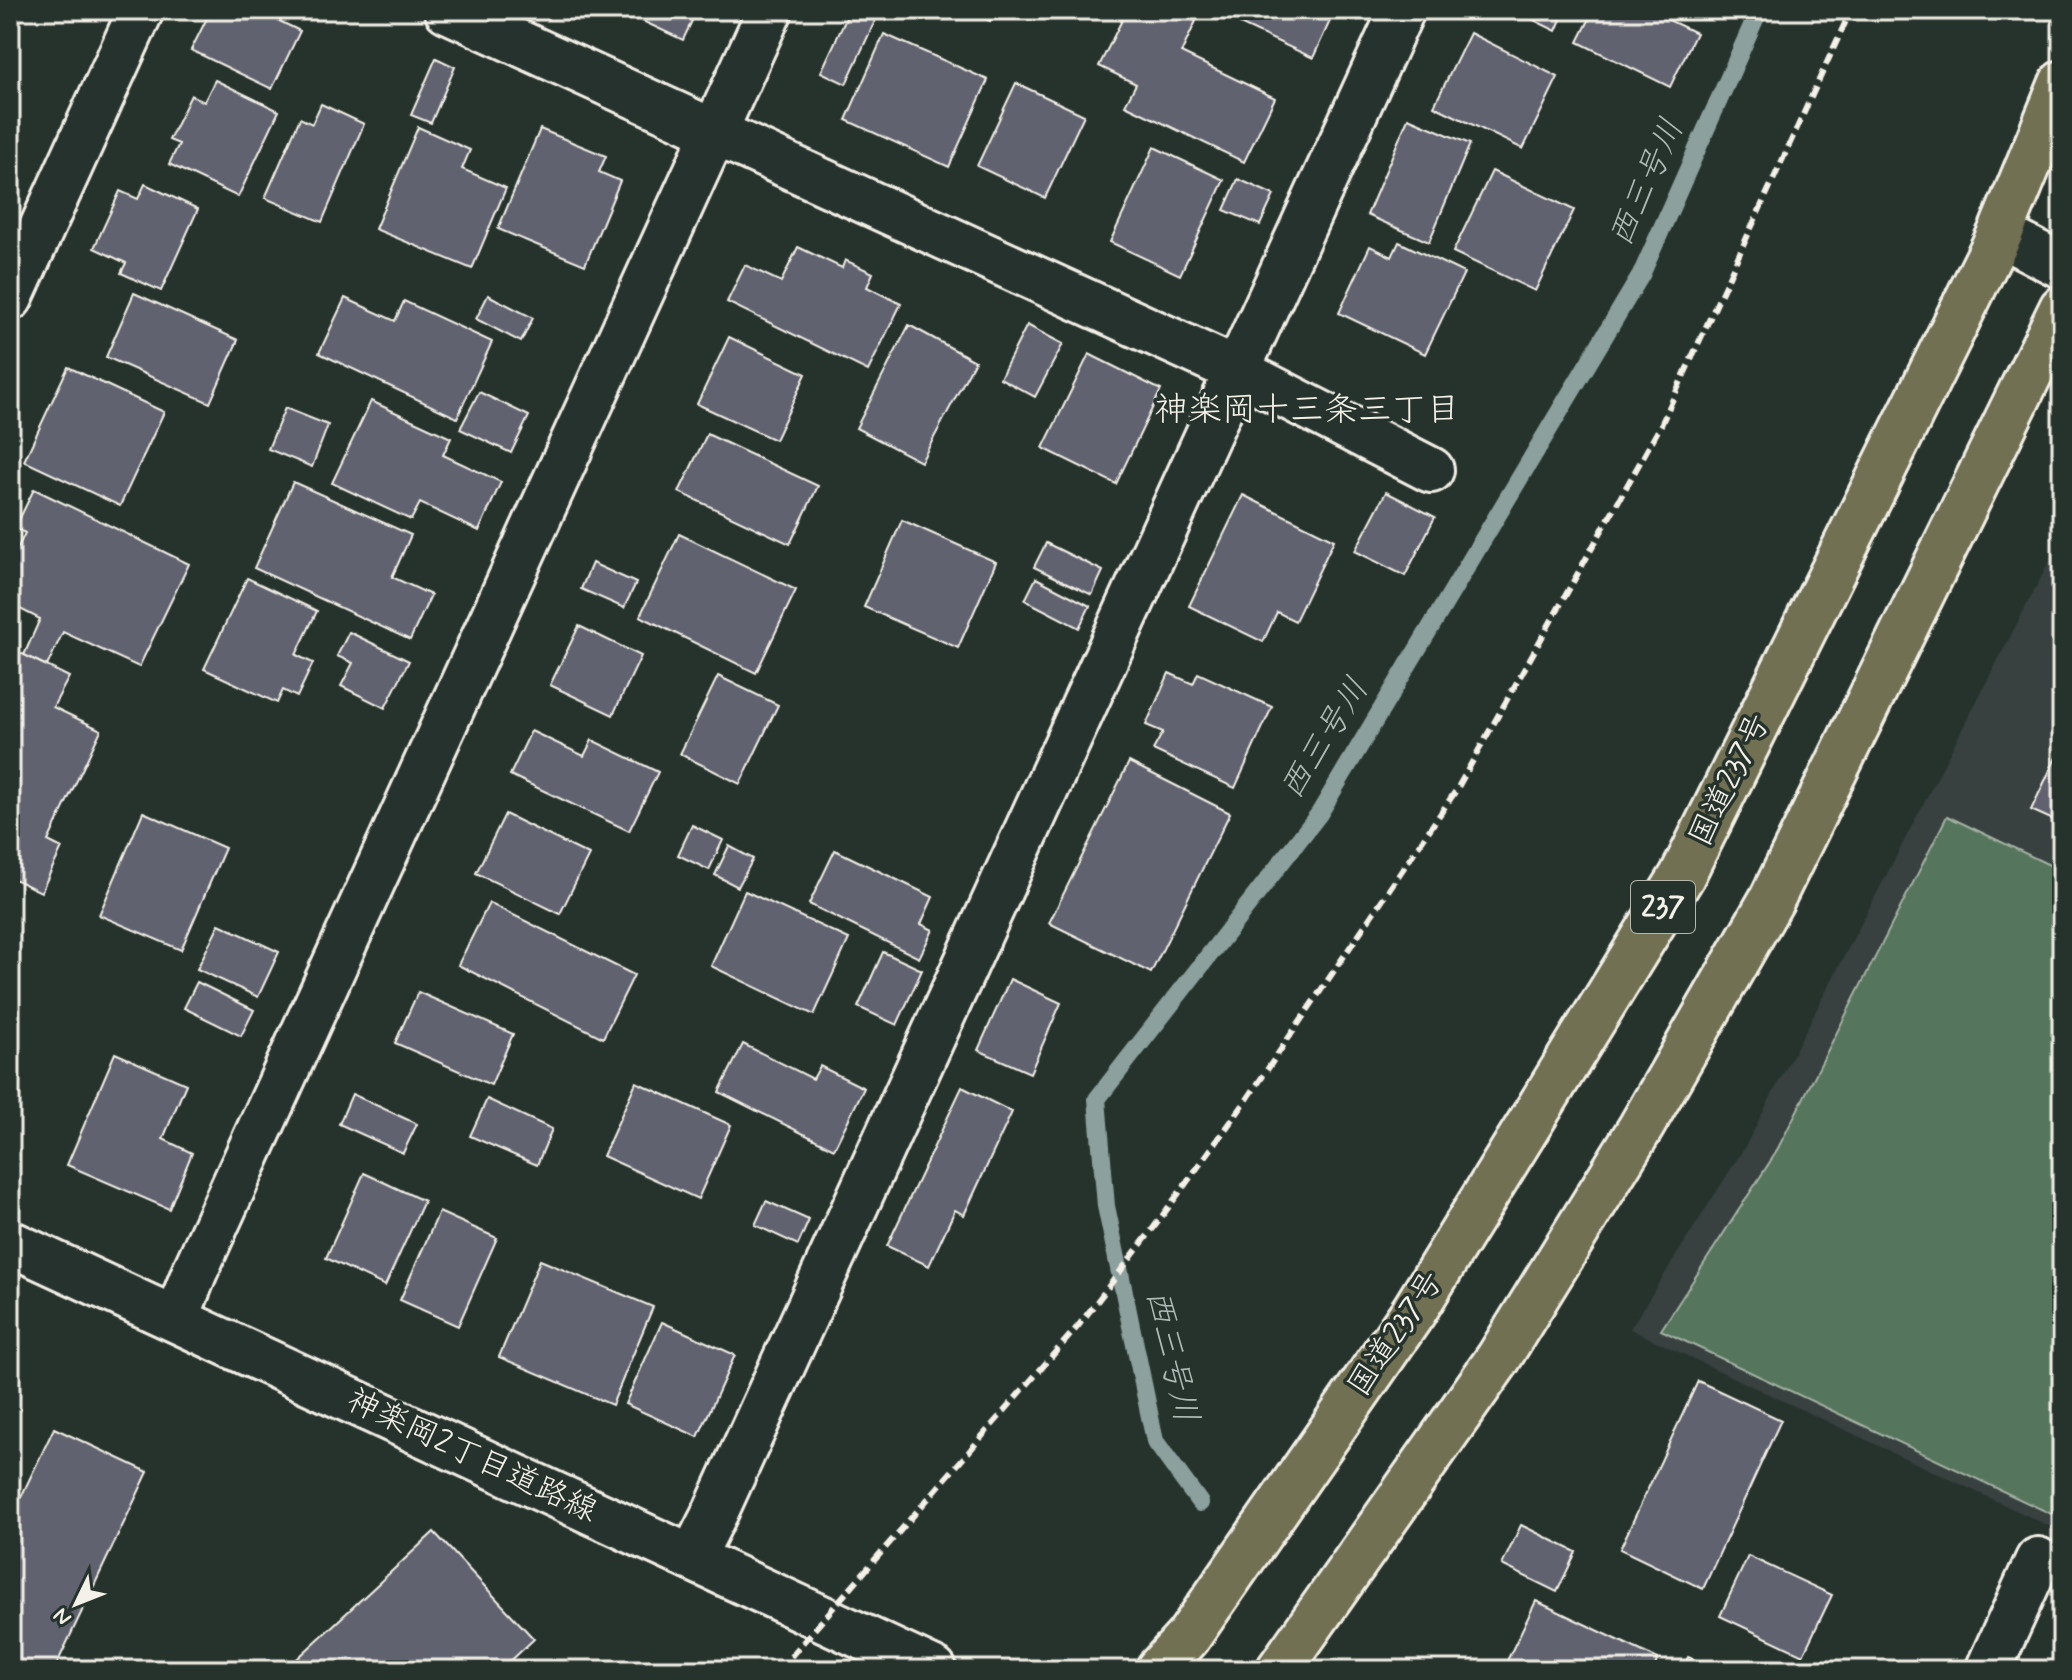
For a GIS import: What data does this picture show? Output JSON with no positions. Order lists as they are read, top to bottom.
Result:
{
  "streets": {
    "highway": ["国道237号", "237"],
    "street": ["神楽岡2丁目道路線"]
  },
  "districts": ["神楽岡十三条三丁目"],
  "water": ["西三号川"],
  "north": "bottom left"
}
